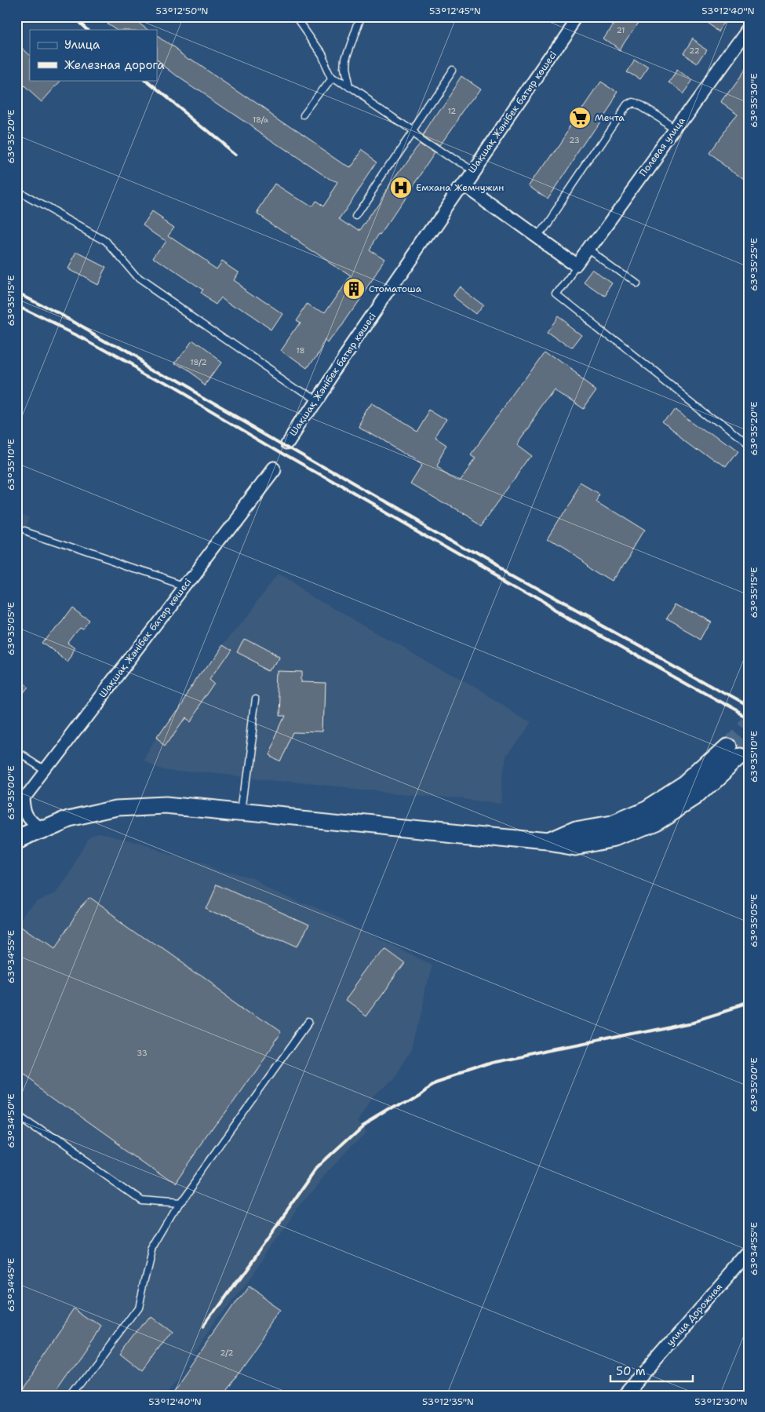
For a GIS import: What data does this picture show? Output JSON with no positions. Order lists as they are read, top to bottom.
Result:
{
  "streets": {
    "street": ["Шақшақ Жәнібек батыр көшесі", "Полевая улица", "улица Дорожная"]
  },
  "places": {
    "supermarket": ["Мечта"],
    "hospital": ["Емхана Жемчужин"],
    "building": ["Стоматоша"]
  },
  "house_numbers": [
    "21",
    "22",
    "12",
    "18/а",
    "23",
    "18",
    "18/2",
    "33",
    "2/2"
  ],
  "legend": ["Улица", "Железная дорога"],
  "scale_bar": "50 m",
  "coordinates": [
    "53°12'50\"N",
    "53°12'45\"N",
    "53°12'40\"N",
    "63°35'30\"E",
    "63°35'20\"E",
    "63°35'25\"E",
    "63°35'15\"E",
    "63°35'10\"E",
    "63°35'05\"E",
    "63°35'00\"E",
    "63°34'55\"E",
    "63°34'50\"E",
    "63°34'45\"E",
    "53°12'35\"N",
    "53°12'30\"N"
  ]
}
